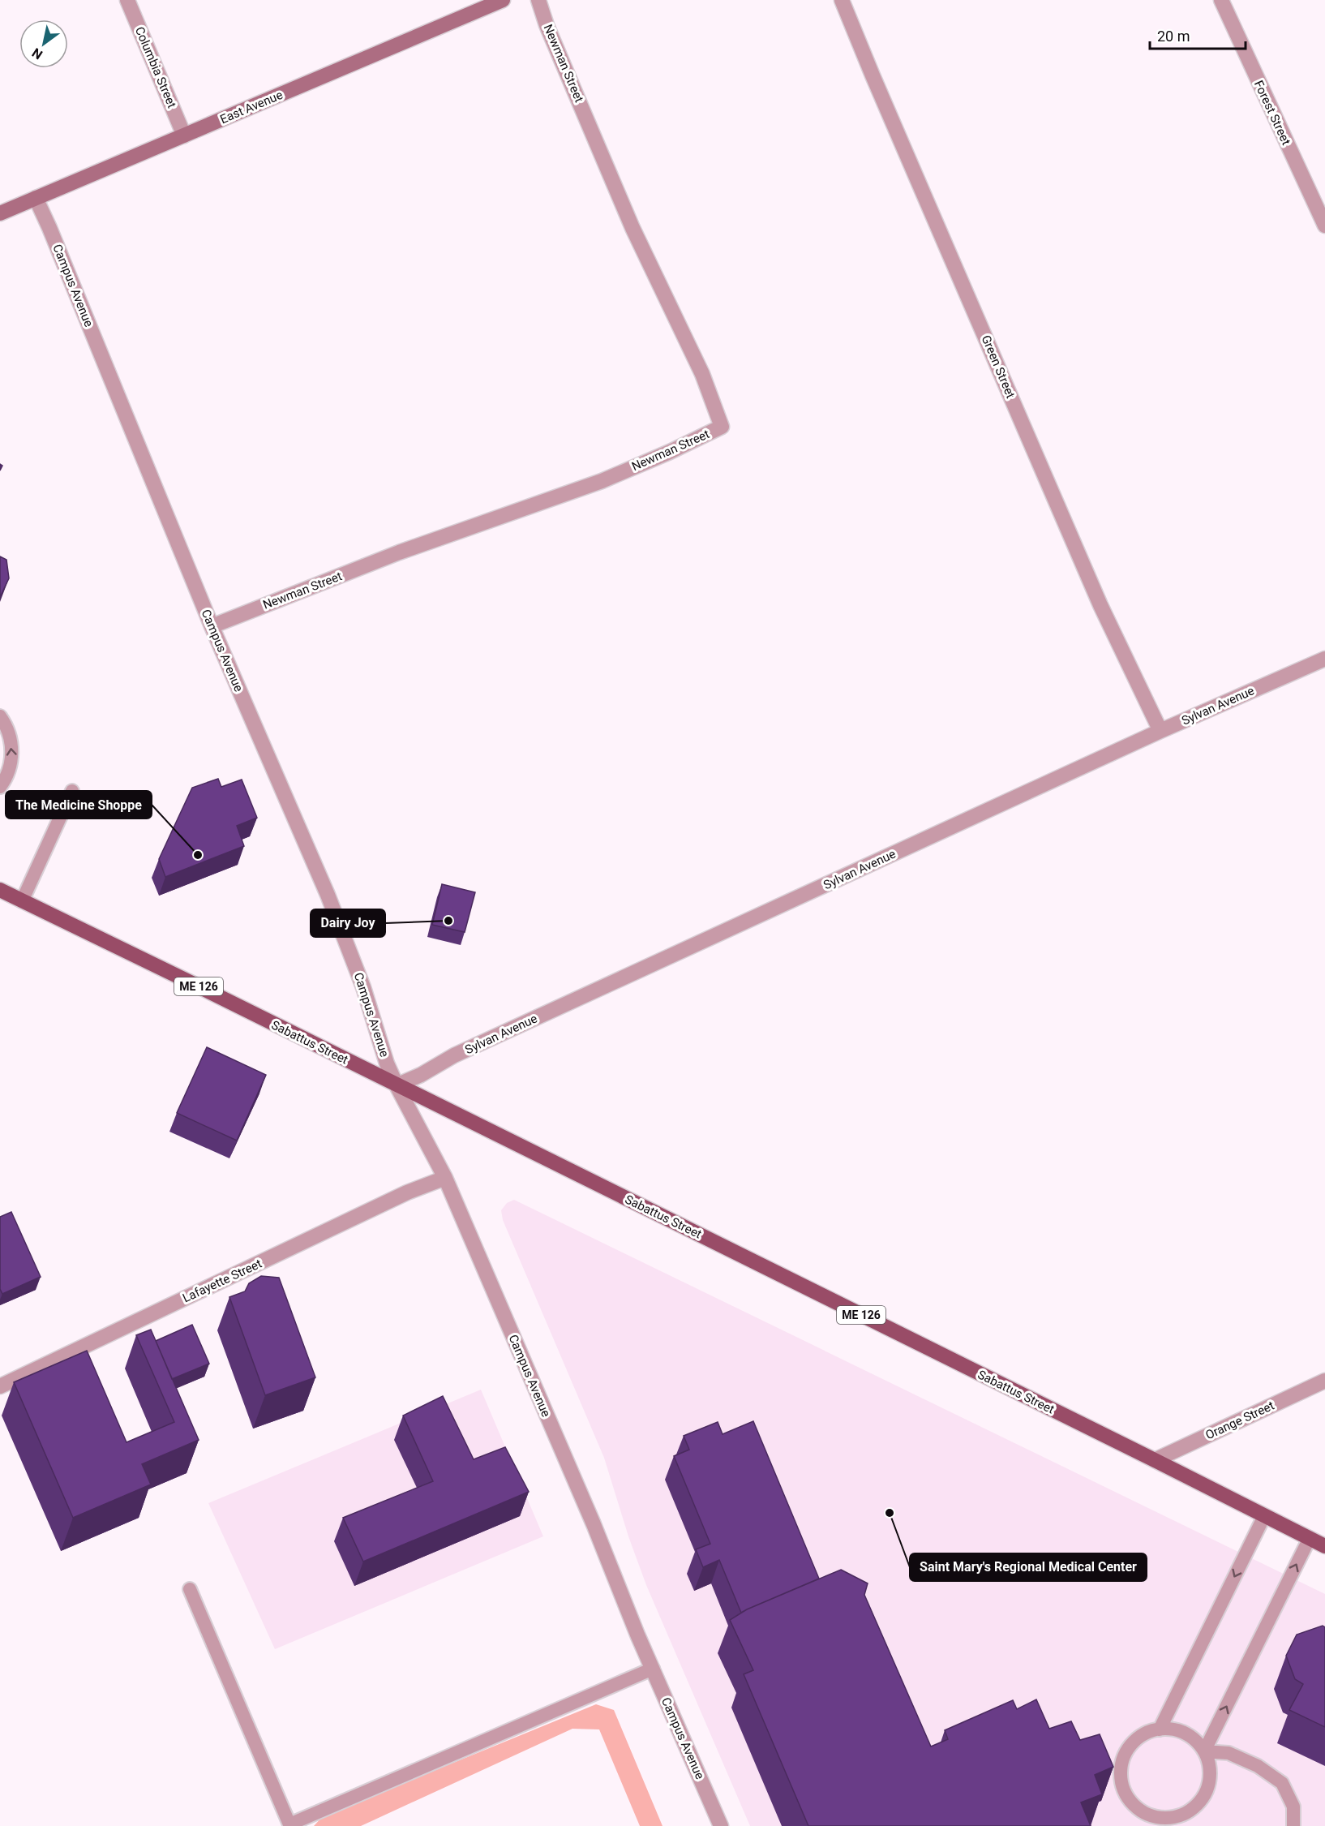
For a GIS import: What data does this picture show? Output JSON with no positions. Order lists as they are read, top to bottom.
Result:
{
  "streets": {
    "main road": ["East Avenue", "ME 126", "Sabattus Street"],
    "street": [
      "Newman Street",
      "Columbia Street",
      "Forest Street",
      "Campus Avenue",
      "Green Street",
      "Sylvan Avenue",
      "Lafayette Street",
      "Orange Street"
    ]
  },
  "crossings": [
    ["Newman Street", "Campus Avenue"],
    ["Columbia Street", "East Avenue"],
    ["East Avenue", "Campus Avenue"],
    ["Campus Avenue", "Sylvan Avenue"],
    ["Campus Avenue", "Sabattus Street"],
    ["Campus Avenue", "Lafayette Street"],
    ["Green Street", "Sylvan Avenue"],
    ["Sylvan Avenue", "Sabattus Street"],
    ["Sabattus Street", "Orange Street"]
  ],
  "places": ["The Medicine Shoppe", "Dairy Joy", "Saint Mary's Regional Medical Center"],
  "scale_bar": "20 m",
  "north": "bottom left"
}
